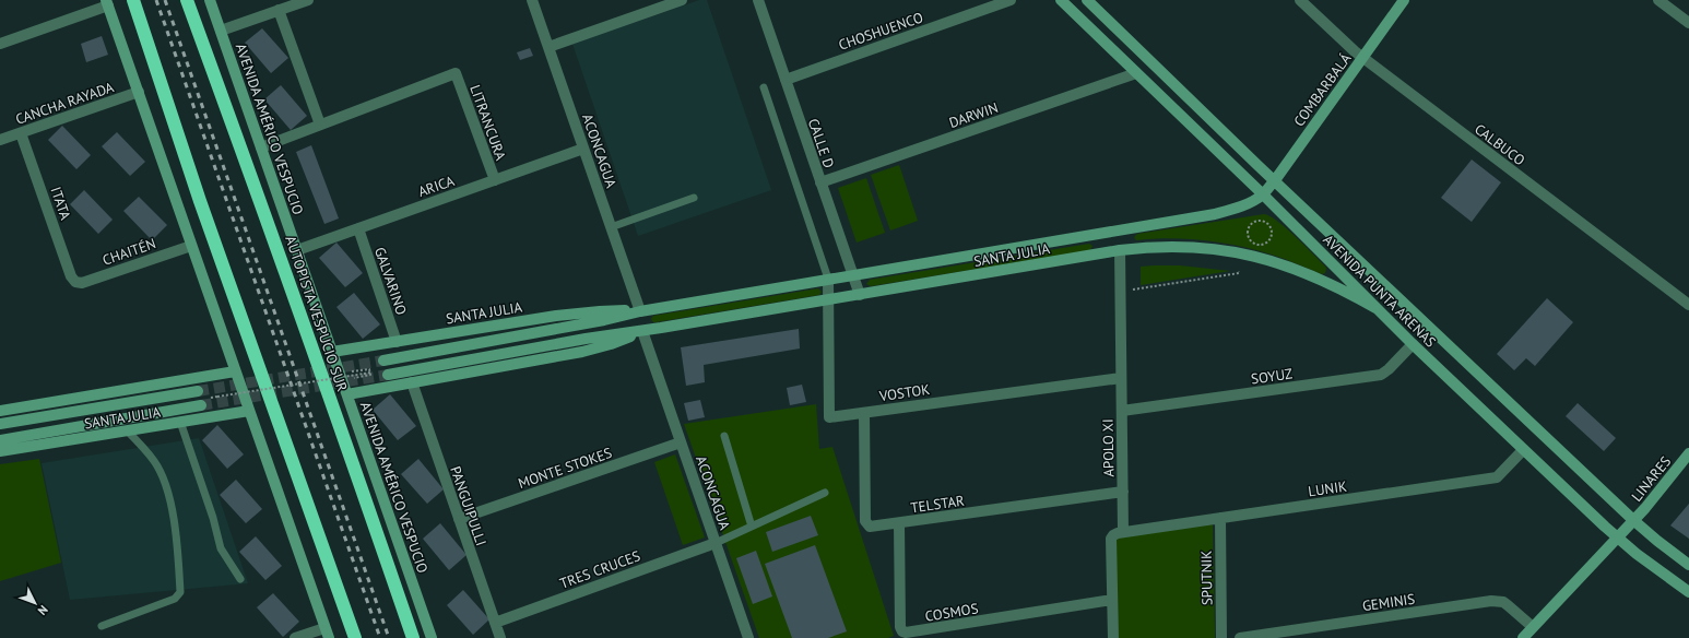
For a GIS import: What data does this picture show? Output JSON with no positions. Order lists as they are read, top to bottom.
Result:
{
  "streets": {
    "highway": ["AUTOPISTA VESPUCIO SUR"],
    "main road": [
      "COMBARBALÁ",
      "AVENIDA AMÉRICO VESPUCIO",
      "SANTA JULIA",
      "AVENIDA PUNTA ARENAS",
      "LINARES"
    ],
    "street": [
      "CHOSHUENCO",
      "CANCHA RAYADA",
      "DARWIN",
      "LITRANCURA",
      "CALLE D",
      "CALBUCO",
      "ACONCAGUA",
      "ARICA",
      "ITATA",
      "CHAITÉN",
      "GALVARINO",
      "SOYUZ",
      "VOSTOK",
      "APOLO XI",
      "MONTE STOKES",
      "LUNIK",
      "TELSTAR",
      "PANGUIPULLI",
      "TRES CRUCES",
      "SPUTNIK",
      "GEMINIS",
      "COSMOS"
    ]
  },
  "crossings": [
    ["CHOSHUENCO", "CALLE D"],
    ["COMBARBALÁ", "CALBUCO"],
    ["COMBARBALÁ", "SANTA JULIA"],
    ["COMBARBALÁ", "AVENIDA PUNTA ARENAS"],
    ["CANCHA RAYADA", "ITATA"],
    ["DARWIN", "CALLE D"],
    ["DARWIN", "AVENIDA PUNTA ARENAS"],
    ["LITRANCURA", "ARICA"],
    ["AVENIDA AMÉRICO VESPUCIO", "ARICA"],
    ["AVENIDA AMÉRICO VESPUCIO", "SANTA JULIA"],
    ["CALLE D", "SANTA JULIA"],
    ["ACONCAGUA", "ARICA"],
    ["ACONCAGUA", "SANTA JULIA"],
    ["ACONCAGUA", "MONTE STOKES"],
    ["ACONCAGUA", "TRES CRUCES"],
    ["ARICA", "GALVARINO"],
    ["ITATA", "CHAITÉN"],
    ["SANTA JULIA", "GALVARINO"],
    ["SANTA JULIA", "AVENIDA PUNTA ARENAS"],
    ["SANTA JULIA", "VOSTOK"],
    ["SANTA JULIA", "APOLO XI"],
    ["SANTA JULIA", "PANGUIPULLI"],
    ["AVENIDA PUNTA ARENAS", "SOYUZ"],
    ["AVENIDA PUNTA ARENAS", "LINARES"],
    ["AVENIDA PUNTA ARENAS", "LUNIK"],
    ["SOYUZ", "APOLO XI"],
    ["VOSTOK", "APOLO XI"],
    ["VOSTOK", "TELSTAR"],
    ["APOLO XI", "LUNIK"],
    ["APOLO XI", "TELSTAR"],
    ["MONTE STOKES", "PANGUIPULLI"],
    ["LINARES", "GEMINIS"],
    ["LUNIK", "SPUTNIK"],
    ["TELSTAR", "COSMOS"],
    ["PANGUIPULLI", "TRES CRUCES"]
  ],
  "north": "bottom right"
}
